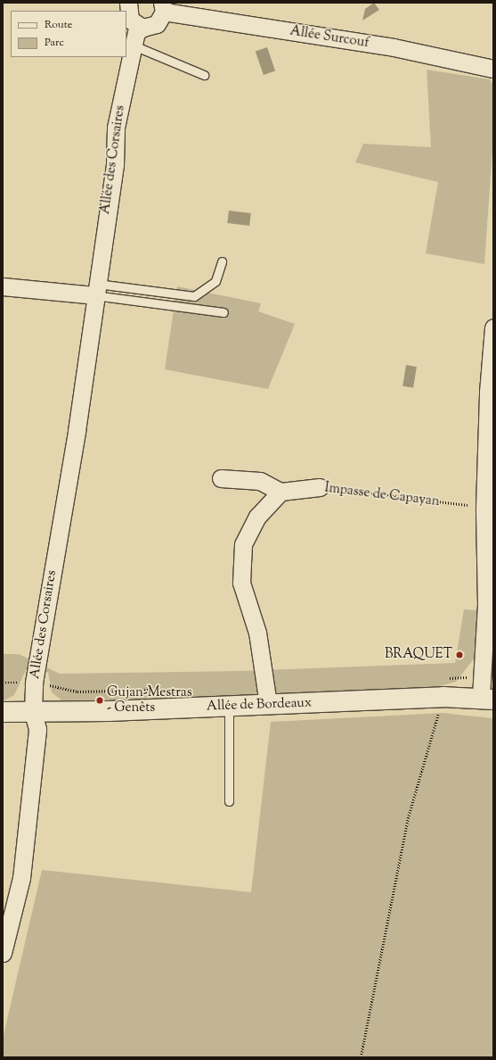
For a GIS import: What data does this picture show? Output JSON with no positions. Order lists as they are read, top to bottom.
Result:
{
  "streets": {
    "main road": ["Allée de Bordeaux"],
    "street": ["Allée Surcouf", "Allée des Corsaires", "Impasse de Capayan"]
  },
  "crossings": [
    ["Allée des Corsaires", "Allée de Bordeaux"]
  ],
  "places": ["BRAQUET", "Gujan-Mestras - Genêts"],
  "legend": ["Route", "Parc"]
}
